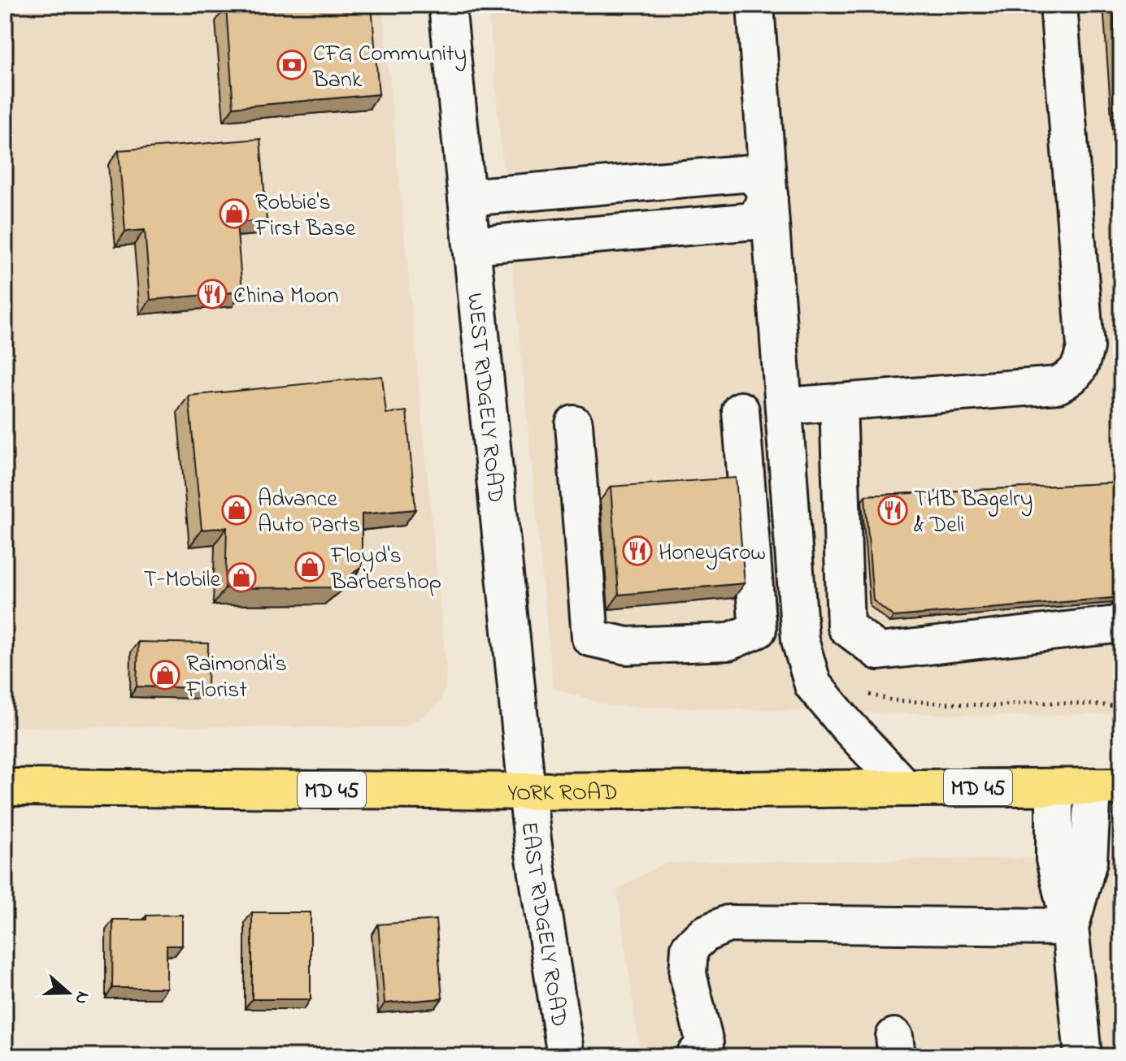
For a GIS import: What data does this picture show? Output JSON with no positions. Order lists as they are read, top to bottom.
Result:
{
  "streets": {
    "main road": ["MD 45", "YORK ROAD"],
    "street": ["WEST RIDGELY ROAD", "EAST RIDGELY ROAD"]
  },
  "crossings": [
    ["WEST RIDGELY ROAD", "YORK ROAD"],
    ["WEST RIDGELY ROAD", "EAST RIDGELY ROAD"],
    ["YORK ROAD", "EAST RIDGELY ROAD"]
  ],
  "places": {
    "bank": ["CFG Community Bank"],
    "shop": [
      "Robbie's First Base",
      "Advance Auto Parts",
      "Floyd's Barbershop",
      "T-Mobile",
      "Raimondi's Florist"
    ],
    "restaurant": ["China Moon", "THB Bagelry & Deli", "HoneyGrow"]
  },
  "north": "right"
}
